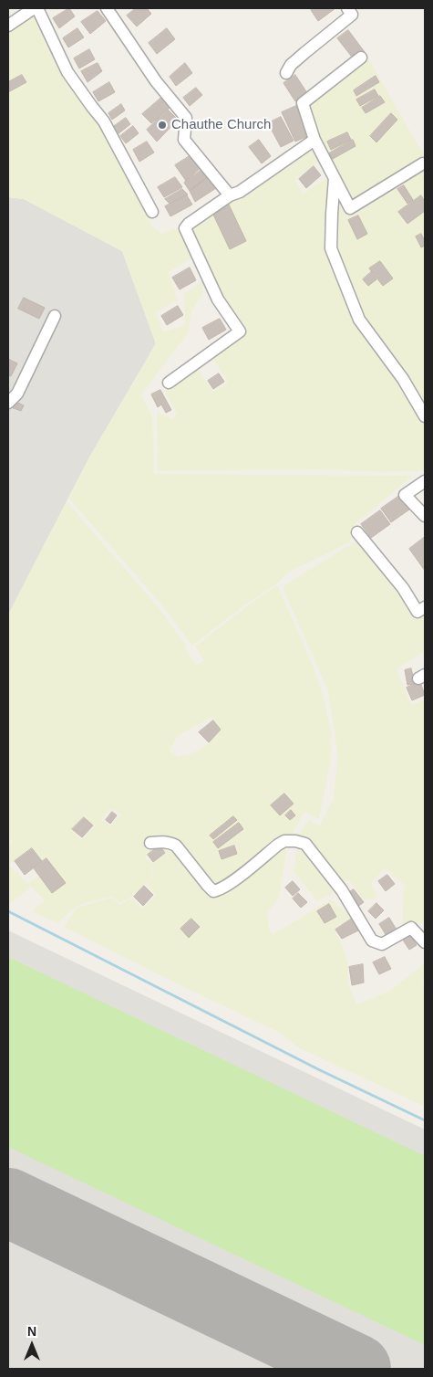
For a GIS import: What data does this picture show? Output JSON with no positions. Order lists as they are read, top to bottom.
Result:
{
  "places": ["Chauthe Church"],
  "north": "top"
}
